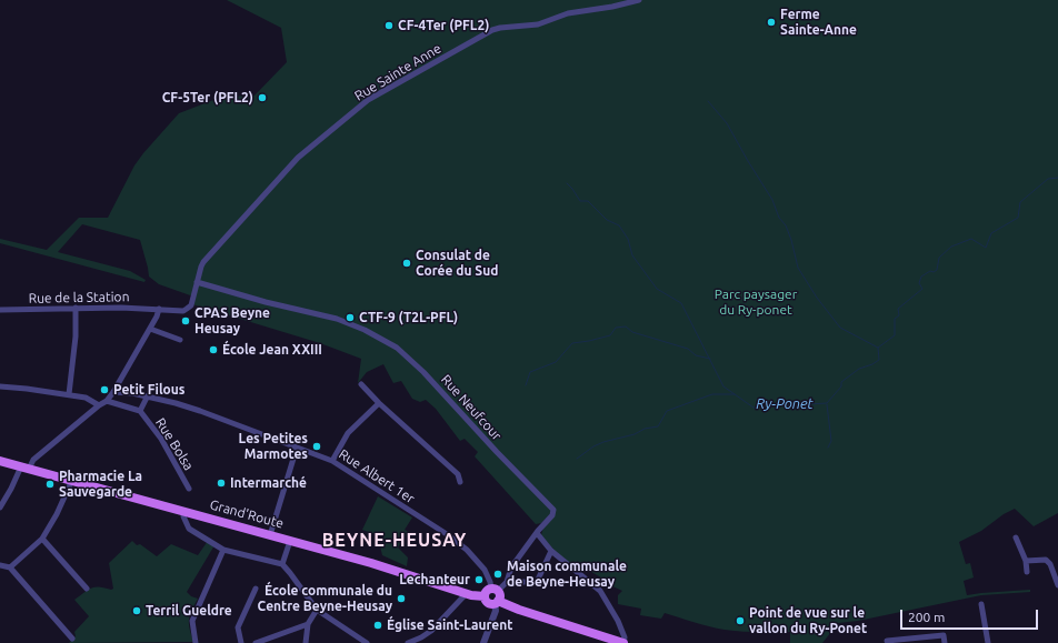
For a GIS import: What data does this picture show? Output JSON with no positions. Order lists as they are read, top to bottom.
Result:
{
  "streets": {
    "main road": ["Grand'Route"],
    "street": [
      "Rue Sainte Anne",
      "Rue de la Station",
      "Rue Neufcour",
      "Rue Bolsa",
      "Rue Albert 1er"
    ]
  },
  "crossings": [
    ["Rue Sainte Anne", "Rue de la Station"],
    ["Rue Sainte Anne", "Rue Neufcour"],
    ["Rue Albert 1er", "Grand'Route"]
  ],
  "districts": ["BEYNE-HEUSAY"],
  "water": ["Ry-Ponet"],
  "parks": ["Parc paysager du Ry-ponet"],
  "places": [
    "Ferme Sainte-Anne",
    "CF-4Ter (PFL2)",
    "CF-5Ter (PFL2)",
    "Consulat de Corée du Sud",
    "CTF-9 (T2L-PFL)",
    "CPAS Beyne Heusay",
    "École Jean XXIII",
    "Petit Filous",
    "Les Petites Marmotes",
    "Intermarché",
    "Pharmacie La Sauvegarde",
    "Maison communale de Beyne-Heusay",
    "Lechanteur",
    "École communale du Centre Beyne-Heusay",
    "Terril Gueldre",
    "Point de vue sur le vallon du Ry-Ponet",
    "Église Saint-Laurent"
  ],
  "scale_bar": "200 m"
}
